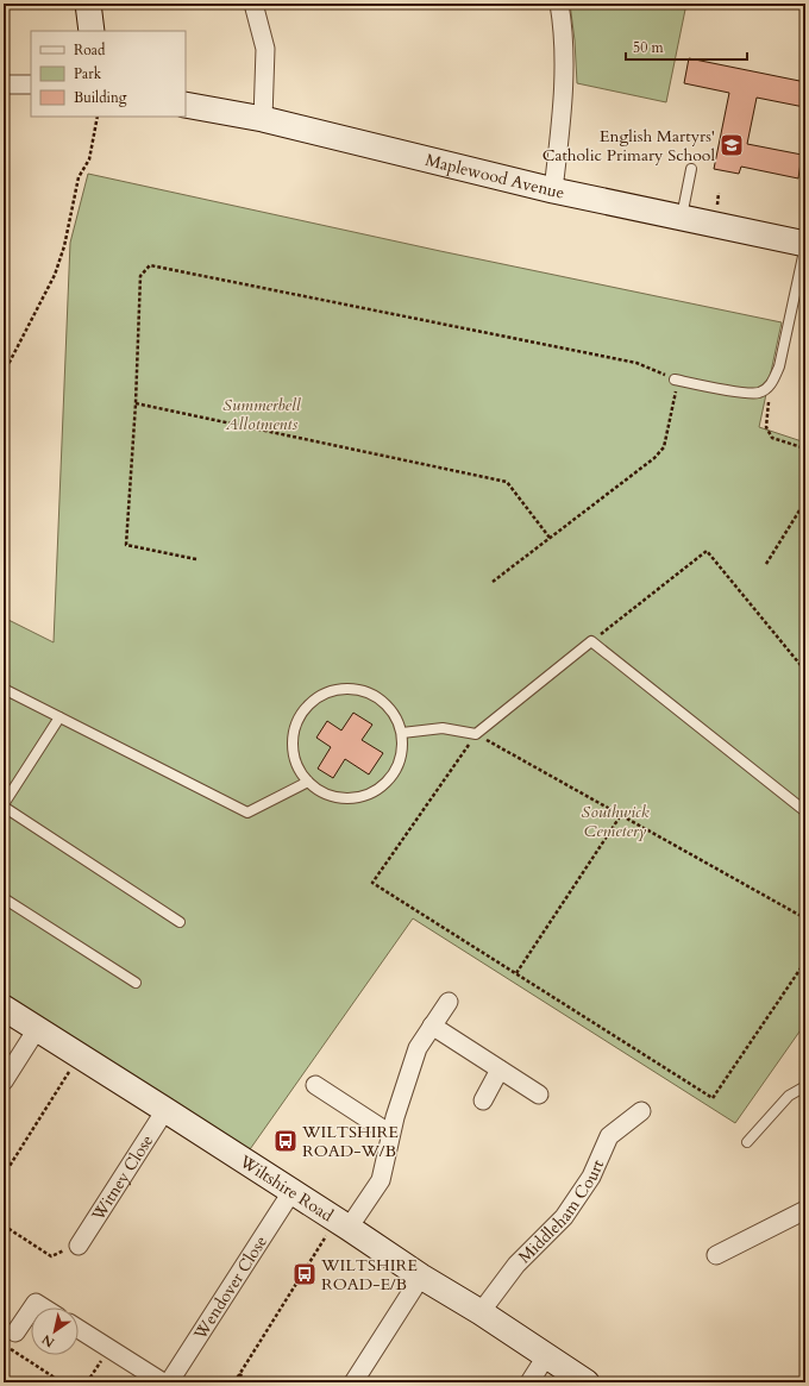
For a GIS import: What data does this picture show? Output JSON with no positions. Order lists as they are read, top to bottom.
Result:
{
  "streets": {
    "street": [
      "Maplewood Avenue",
      "Witney Close",
      "Wiltshire Road",
      "Middleham Court",
      "Wendover Close"
    ]
  },
  "crossings": [
    ["Witney Close", "Wiltshire Road"],
    ["Wiltshire Road", "Middleham Court"],
    ["Wiltshire Road", "Wendover Close"]
  ],
  "parks": ["Summerbell Allotments", "Southwick Cemetery"],
  "places": {
    "school or university": ["English Martyrs' Catholic Primary School"],
    "bus stop": ["WILTSHIRE ROAD-W/B", "WILTSHIRE ROAD-E/B"]
  },
  "legend": ["Road", "Park", "Building"],
  "scale_bar": "50 m",
  "north": "bottom left"
}
